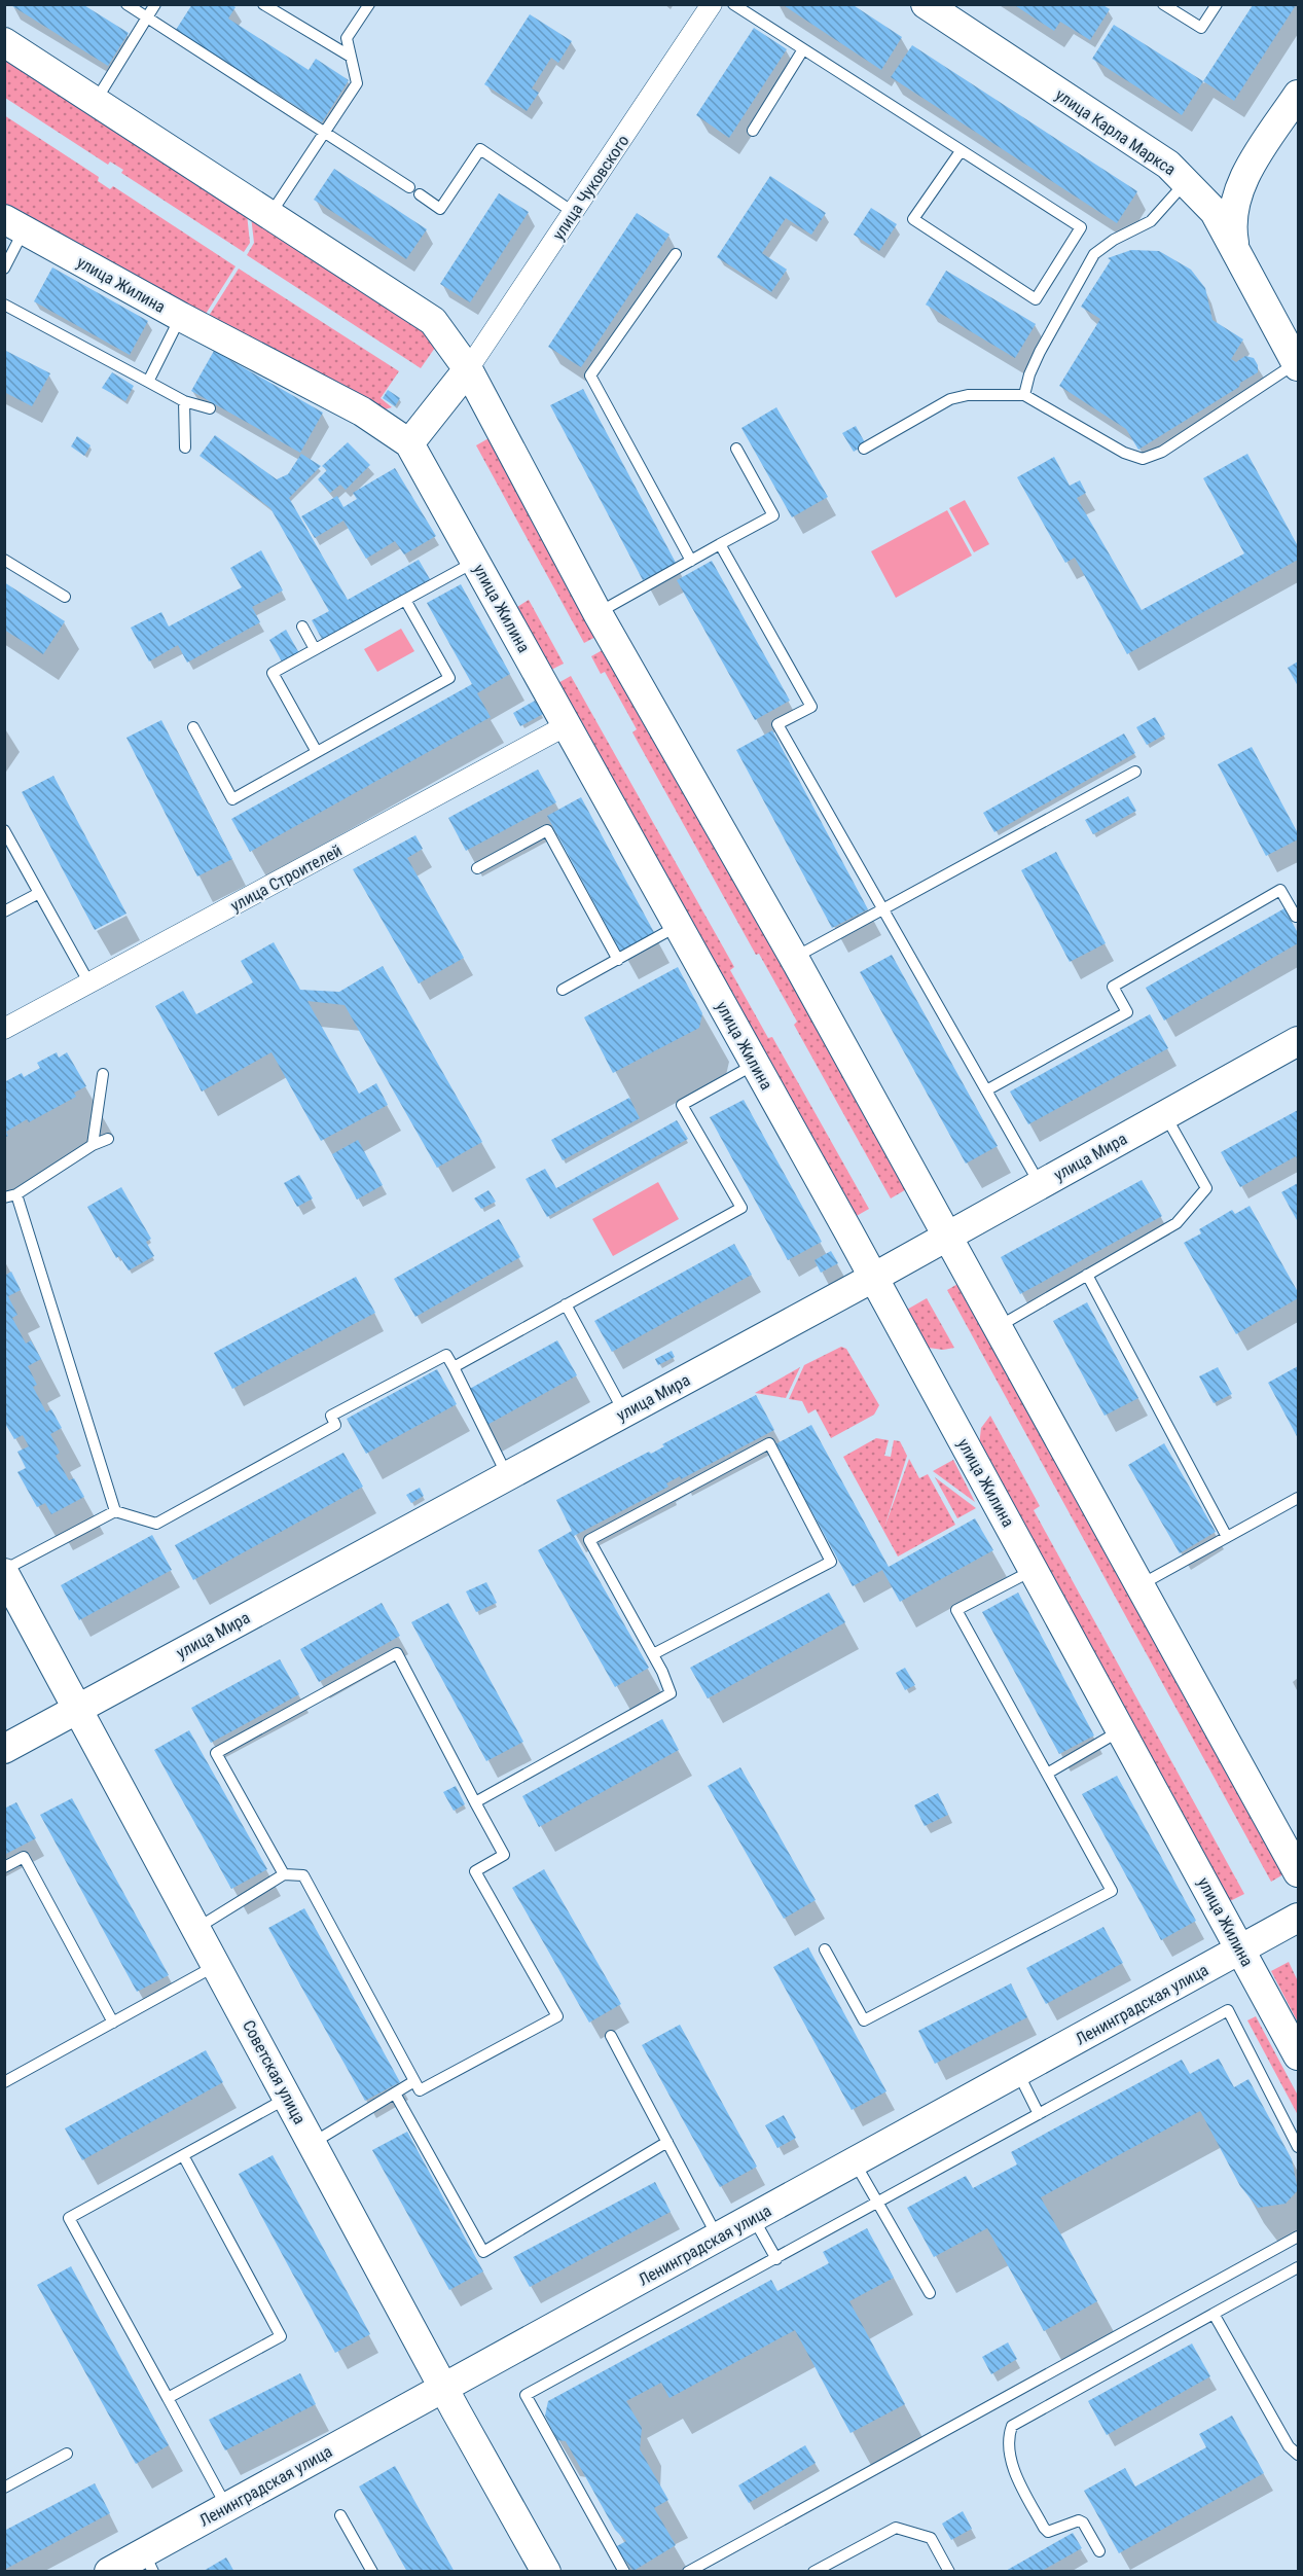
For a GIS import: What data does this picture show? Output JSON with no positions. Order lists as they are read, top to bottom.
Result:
{
  "streets": {
    "main road": [
      "улица Карла Маркса",
      "улица Жилина",
      "улица Мира",
      "Ленинградская улица",
      "Советская улица"
    ],
    "street": ["улица Чуковского", "улица Строителей"]
  },
  "crossings": [
    ["улица Жилина", "улица Строителей"],
    ["улица Жилина", "улица Мира"],
    ["улица Жилина", "Ленинградская улица"],
    ["улица Мира", "Советская улица"],
    ["Ленинградская улица", "Советская улица"]
  ]
}
